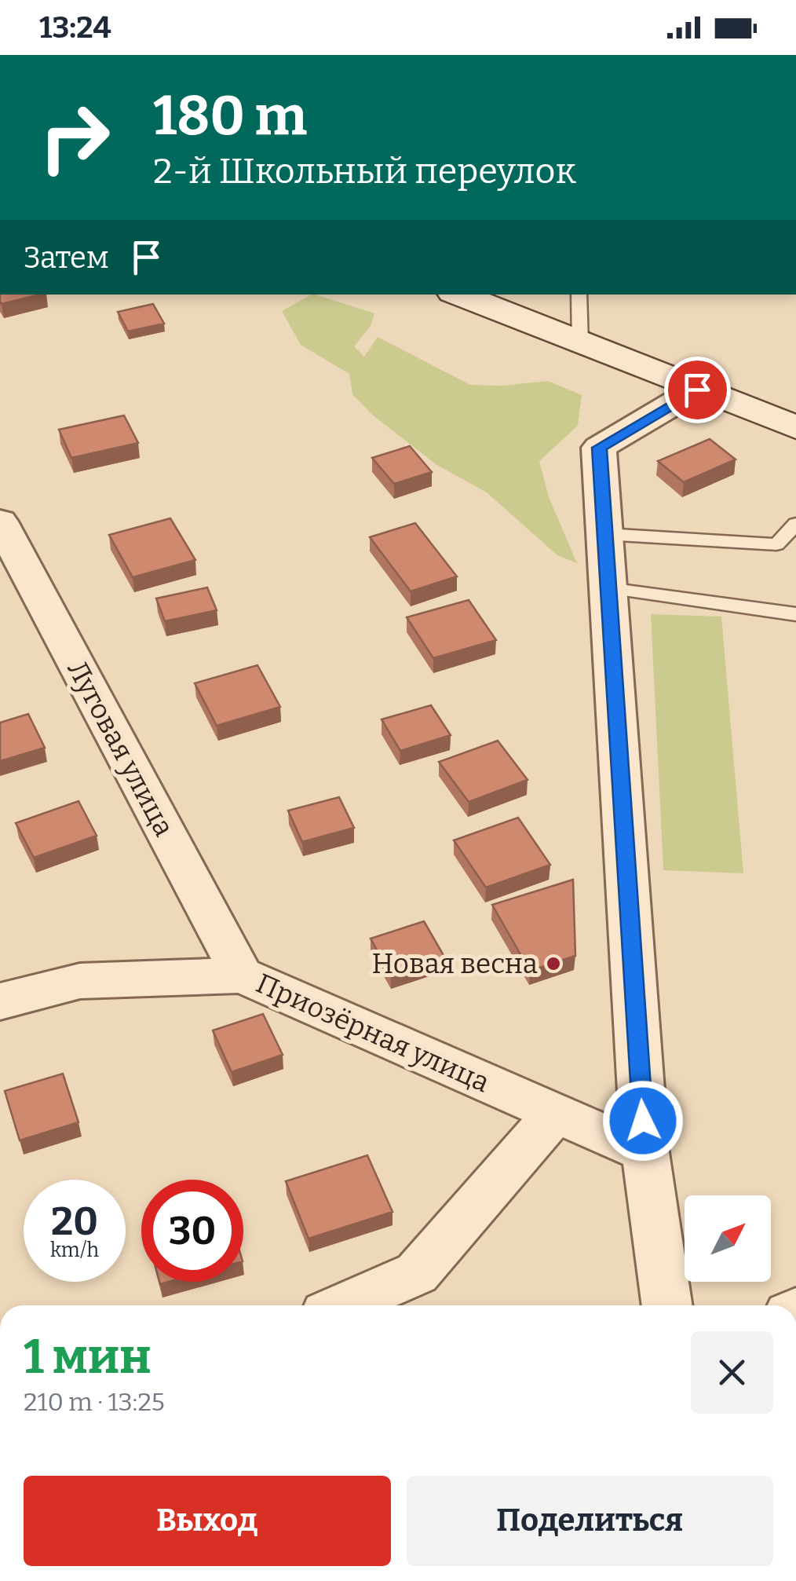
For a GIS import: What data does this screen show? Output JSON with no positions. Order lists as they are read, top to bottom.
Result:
{
  "streets": {
    "street": ["Луговая улица", "Приозёрная улица"]
  },
  "crossings": [
    ["Луговая улица", "Приозёрная улица"]
  ],
  "places": ["Новая весна"],
  "north": "top right",
  "page": {
    "status": "13:24",
    "turn": ["180 m", "2-й Школьный переулок"],
    "then": "Затем",
    "speed": "20 km/h",
    "limit": "30",
    "heading": ["1 мин", "210 m · 13:25"],
    "buttons": ["Выход", "Поделиться"]
  }
}
